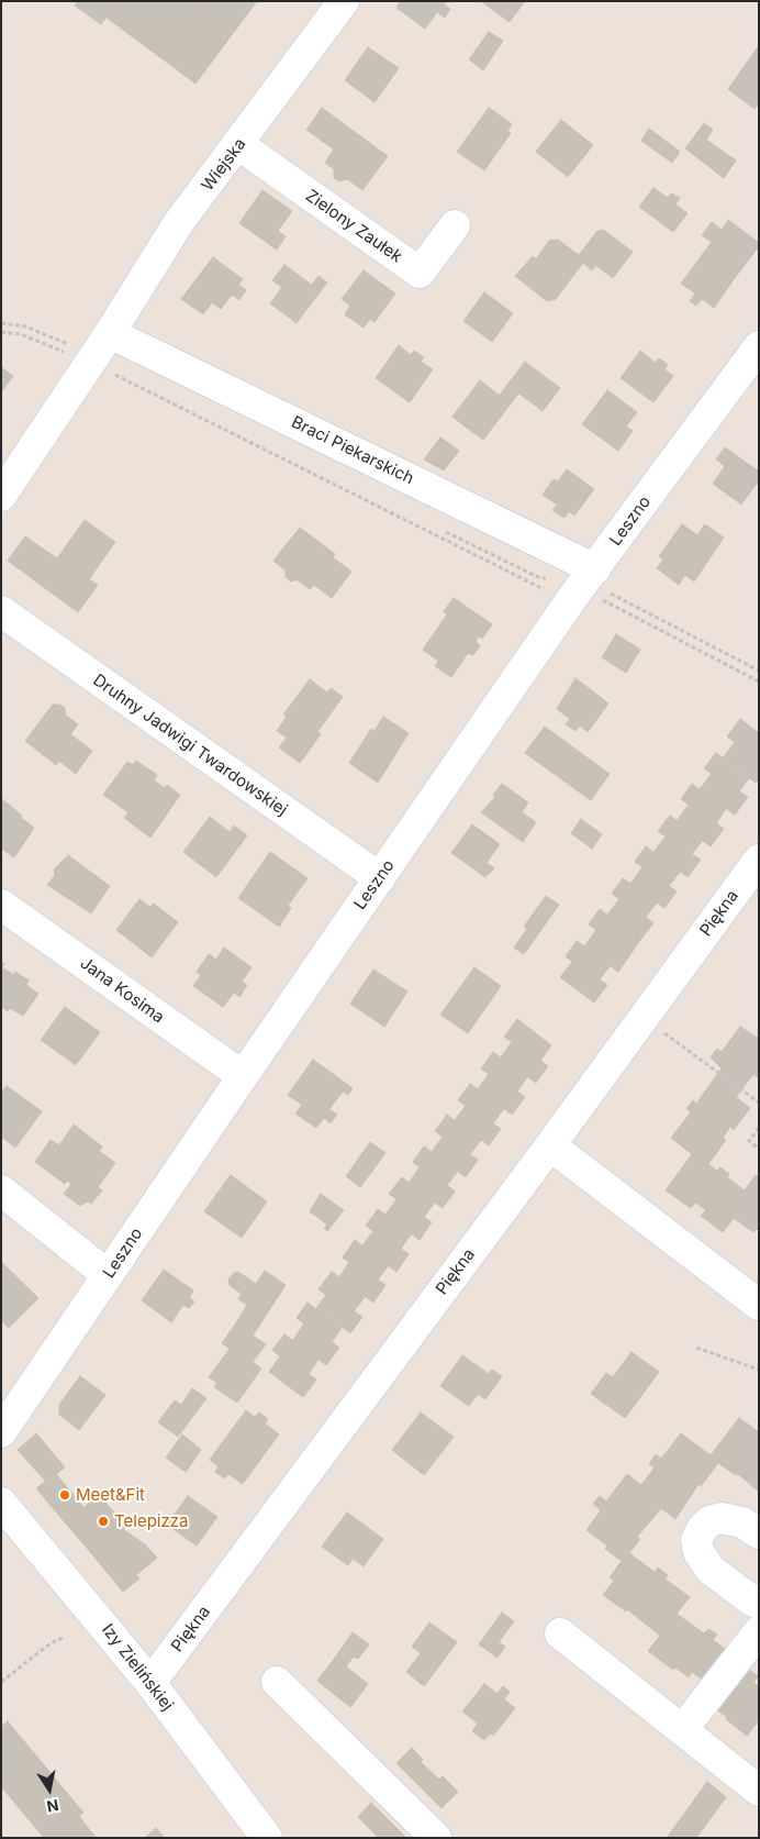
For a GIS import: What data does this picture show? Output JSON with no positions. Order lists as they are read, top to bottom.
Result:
{
  "streets": {
    "street": [
      "Wiejska",
      "Zielony Zaułek",
      "Braci Piekarskich",
      "Leszno",
      "Druhny Jadwigi Twardowskiej",
      "Piękna",
      "Jana Kosima",
      "Izy Zielińskiej"
    ]
  },
  "crossings": [
    ["Wiejska", "Zielony Zaułek"],
    ["Wiejska", "Braci Piekarskich"],
    ["Braci Piekarskich", "Leszno"],
    ["Leszno", "Druhny Jadwigi Twardowskiej"],
    ["Leszno", "Jana Kosima"],
    ["Piękna", "Izy Zielińskiej"]
  ],
  "places": ["Meet&Fit", "Telepizza"],
  "north": "bottom"
}
